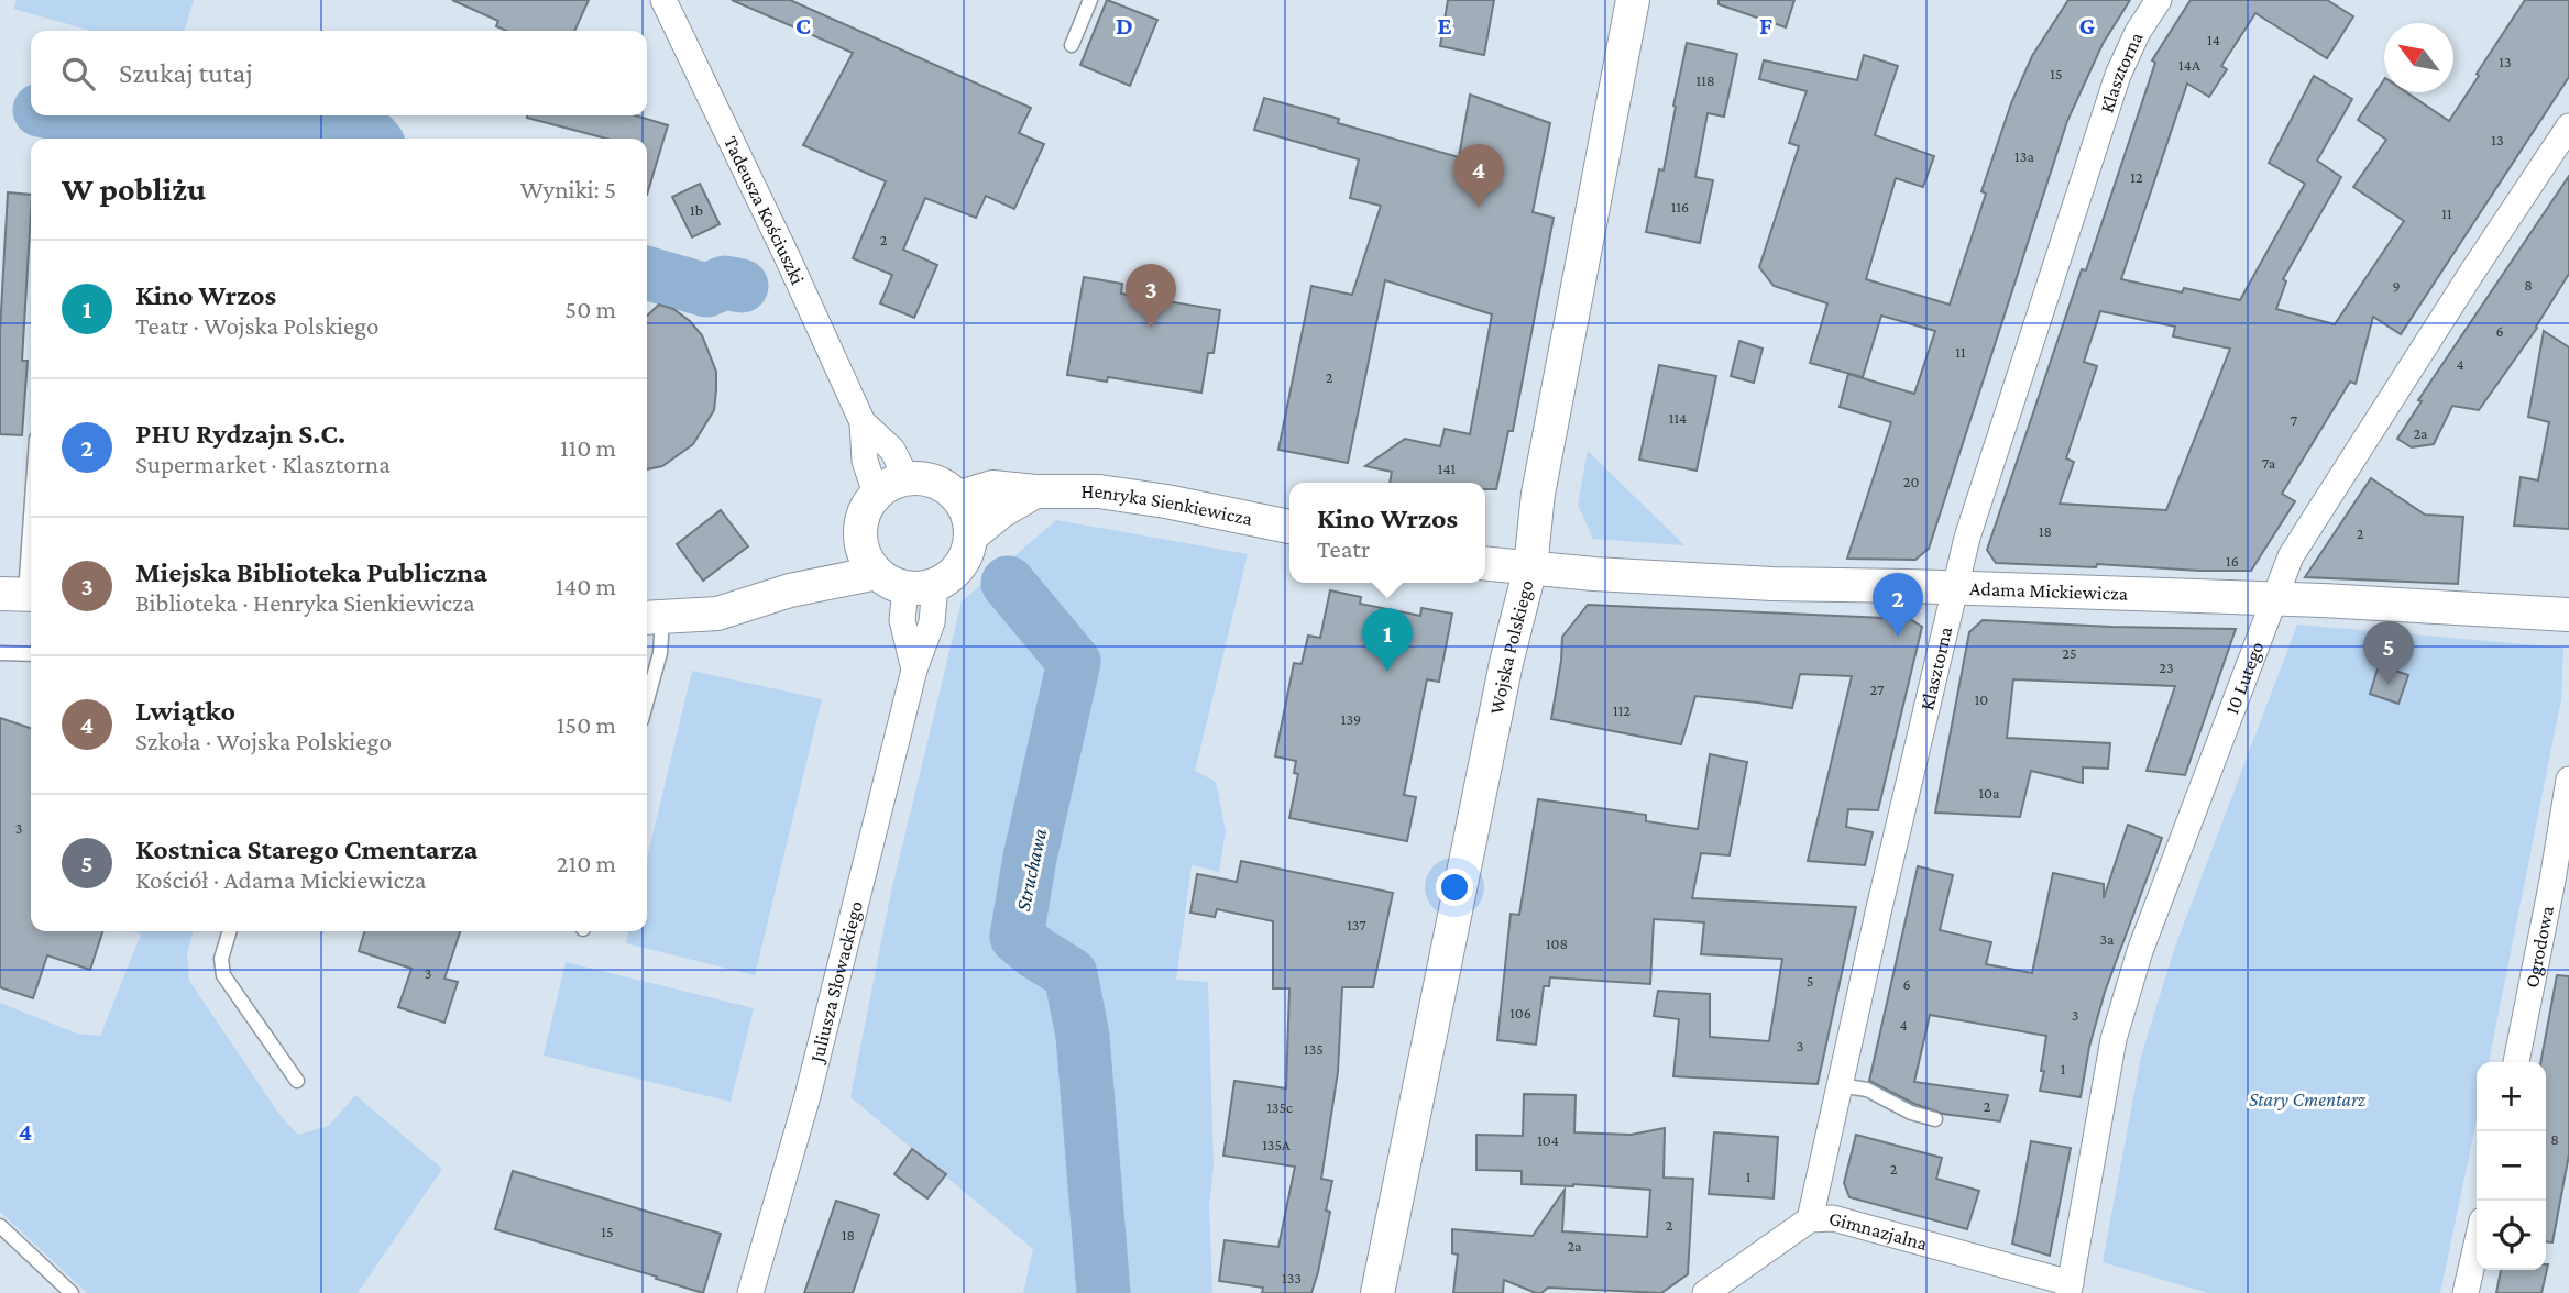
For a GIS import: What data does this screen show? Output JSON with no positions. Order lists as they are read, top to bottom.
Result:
{
  "streets": {
    "street": [
      "Klasztorna",
      "Tadeusza Kościuszki",
      "Henryka Sienkiewicza",
      "Adama Mickiewicza",
      "Wojska Polskiego",
      "10 Lutego",
      "Ogrodowa",
      "Juliusza Słowackiego",
      "Gimnazjalna"
    ]
  },
  "crossings": [
    ["Klasztorna", "Adama Mickiewicza"],
    ["Klasztorna", "Gimnazjalna"],
    ["Tadeusza Kościuszki", "Henryka Sienkiewicza"],
    ["Tadeusza Kościuszki", "Juliusza Słowackiego"],
    ["Henryka Sienkiewicza", "Juliusza Słowackiego"],
    ["Adama Mickiewicza", "Wojska Polskiego"],
    ["Adama Mickiewicza", "10 Lutego"],
    ["10 Lutego", "Gimnazjalna"]
  ],
  "water": ["Struchawa"],
  "parks": ["Stary Cmentarz"],
  "house_numbers": [
    "14",
    "13",
    "14A",
    "15",
    "118",
    "13",
    "13a",
    "12",
    "116",
    "1b",
    "11",
    "2",
    "8",
    "9",
    "6",
    "11",
    "4",
    "2",
    "114",
    "7",
    "2a",
    "7a",
    "141",
    "20",
    "18",
    "2",
    "16",
    "25",
    "23",
    "27",
    "10",
    "112",
    "139",
    "10a",
    "3",
    "137",
    "3a",
    "108",
    "3",
    "5",
    "6",
    "106",
    "3",
    "4",
    "3",
    "135",
    "1",
    "2",
    "135c",
    "8",
    "104",
    "135A",
    "2",
    "1",
    "2",
    "15",
    "18",
    "2a",
    "133"
  ],
  "north": "top left",
  "page": {
    "search": "Szukaj tutaj",
    "heading": ["W pobliżu", "Wyniki: 5"],
    "pins": [
      "4",
      "3",
      "2",
      "1",
      "5"
    ],
    "list": [
      {
        "mark": "1",
        "name": "Kino Wrzos",
        "note": "Teatr · Wojska Polskiego",
        "value": "50 m"
      },
      {
        "mark": "2",
        "name": "PHU Rydzajn S.C.",
        "note": "Supermarket · Klasztorna",
        "value": "110 m"
      },
      {
        "mark": "3",
        "name": "Miejska Biblioteka Publiczna",
        "note": "Biblioteka · Henryka Sienkiewicza",
        "value": "140 m"
      },
      {
        "mark": "4",
        "name": "Lwiątko",
        "note": "Szkoła · Wojska Polskiego",
        "value": "150 m"
      },
      {
        "mark": "5",
        "name": "Kostnica Starego Cmentarza",
        "note": "Kościół · Adama Mickiewicza",
        "value": "210 m"
      }
    ],
    "popup": ["Kino Wrzos", "Teatr"],
    "map_buttons": ["+", "−"]
  },
  "grid": {
    "columns": [
      "C",
      "D",
      "E",
      "F",
      "G"
    ],
    "rows": ["4"]
  }
}
